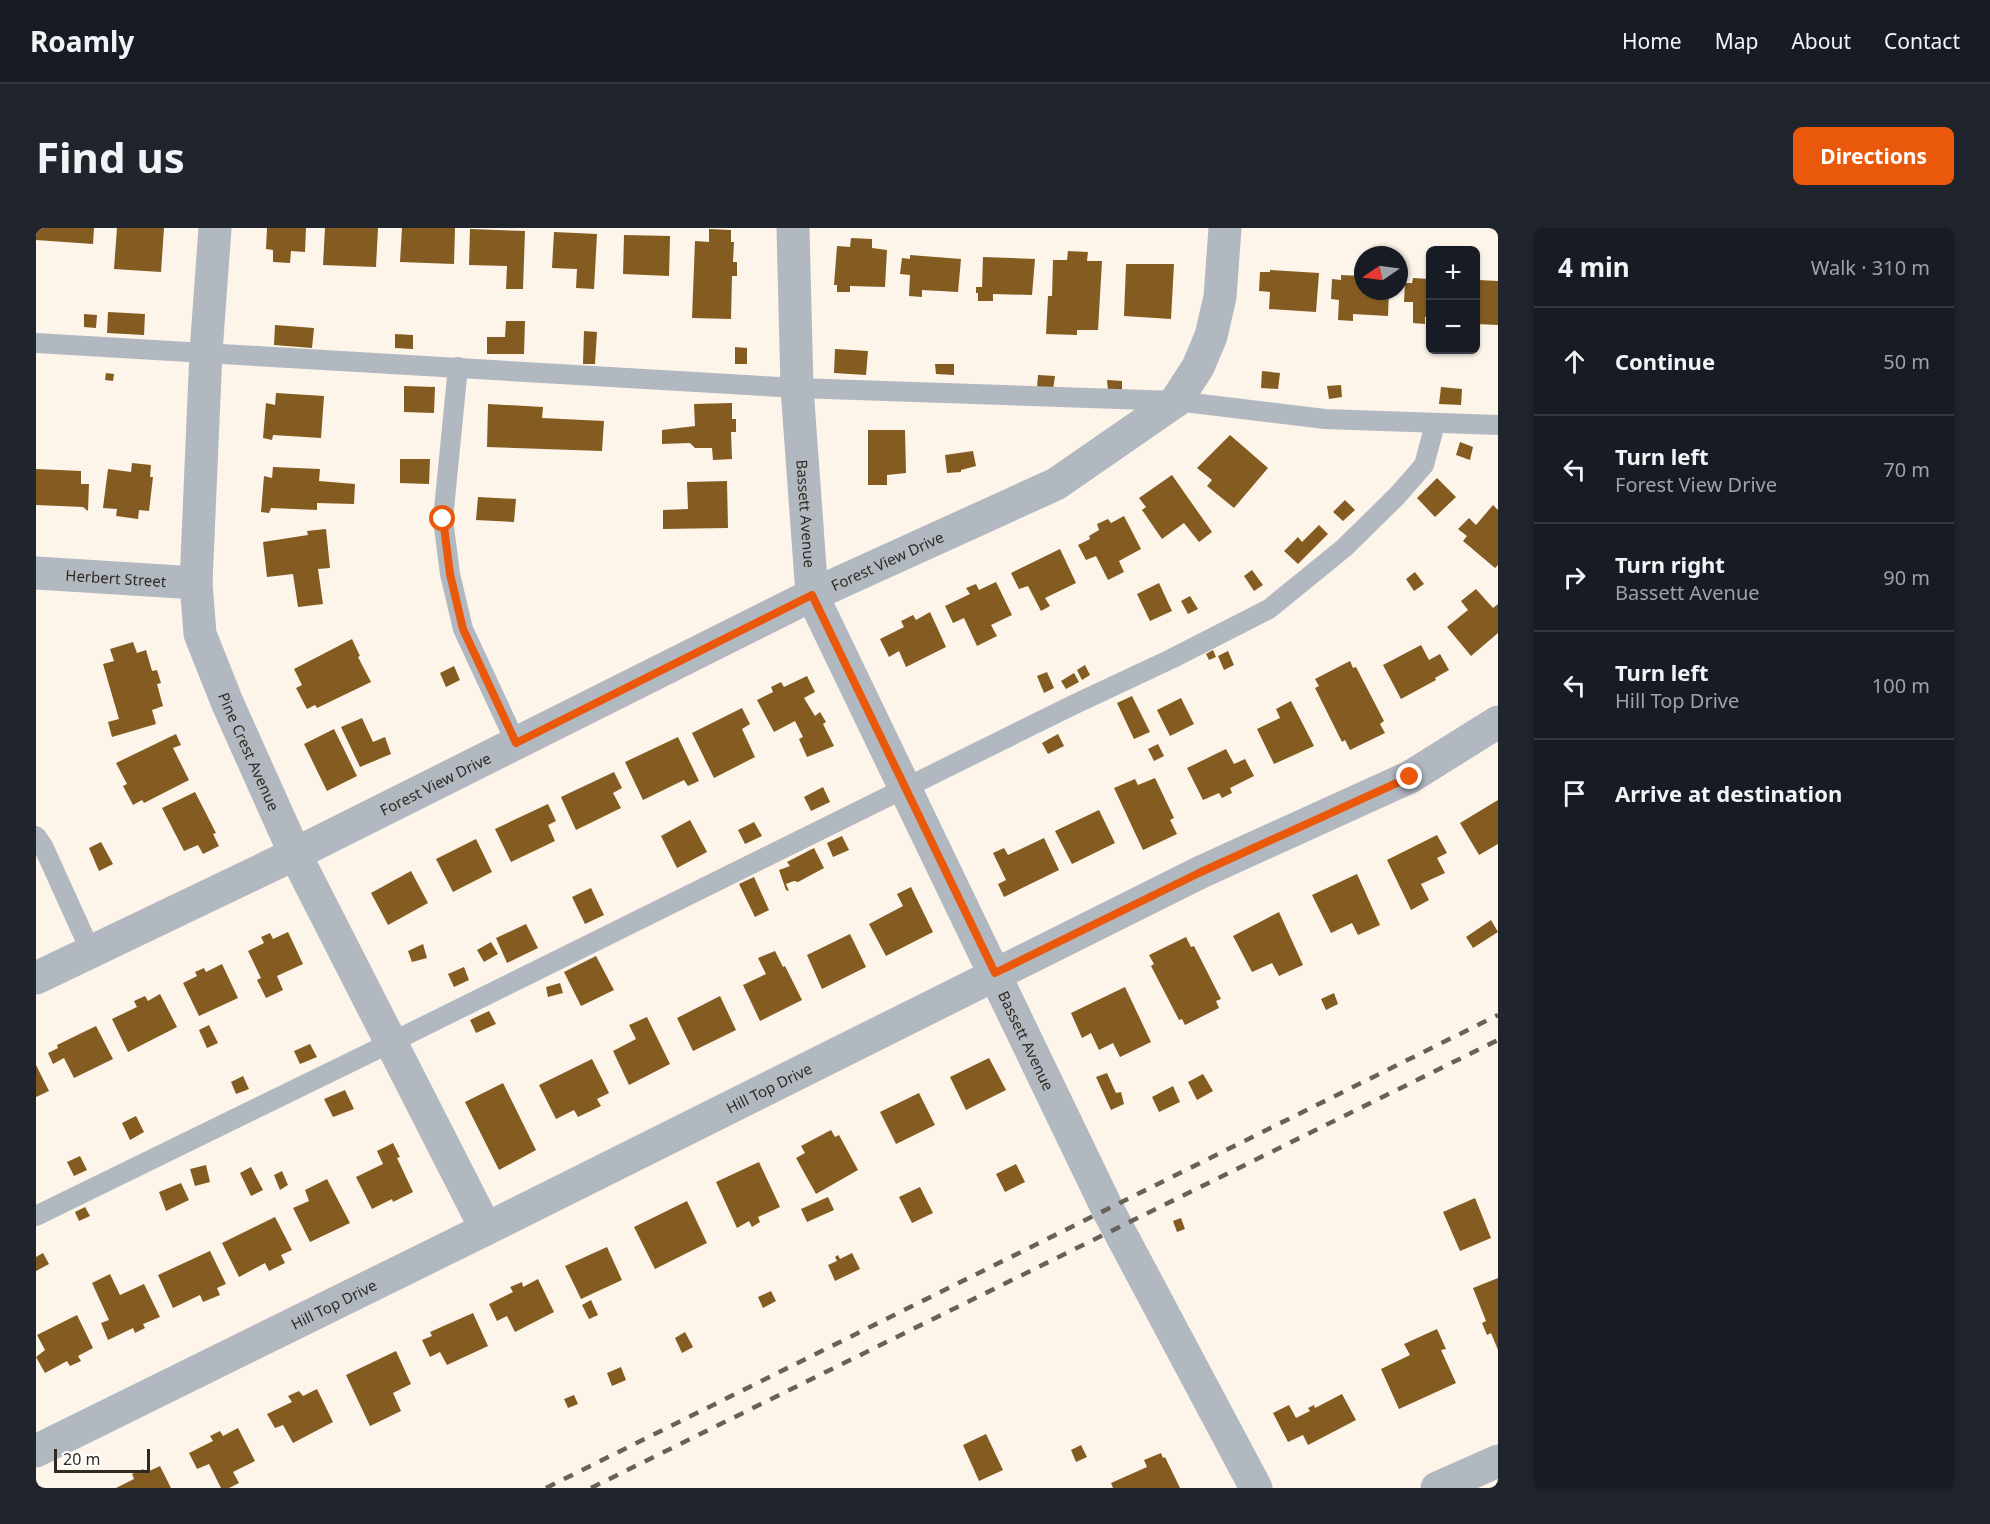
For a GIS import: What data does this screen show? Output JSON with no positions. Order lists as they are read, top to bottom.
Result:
{
  "streets": {
    "street": [
      "Bassett Avenue",
      "Forest View Drive",
      "Herbert Street",
      "Pine Crest Avenue",
      "Hill Top Drive"
    ]
  },
  "crossings": [
    ["Bassett Avenue", "Forest View Drive"],
    ["Bassett Avenue", "Hill Top Drive"],
    ["Forest View Drive", "Pine Crest Avenue"],
    ["Herbert Street", "Pine Crest Avenue"],
    ["Pine Crest Avenue", "Hill Top Drive"]
  ],
  "scale_bar": "20 m",
  "north": "left",
  "page": {
    "header": "Roamly",
    "nav": [
      "Home",
      "Map",
      "About",
      "Contact"
    ],
    "buttons": "Directions",
    "title": "Find us",
    "heading": ["4 min", "Walk · 310 m"],
    "map_buttons": ["+", "−"],
    "list": [
      ["Continue", "50 m"],
      ["Turn left", "Forest View Drive", "70 m"],
      ["Turn right", "Bassett Avenue", "90 m"],
      ["Turn left", "Hill Top Drive", "100 m"],
      "Arrive at destination"
    ],
    "scale": "20 m"
  }
}
